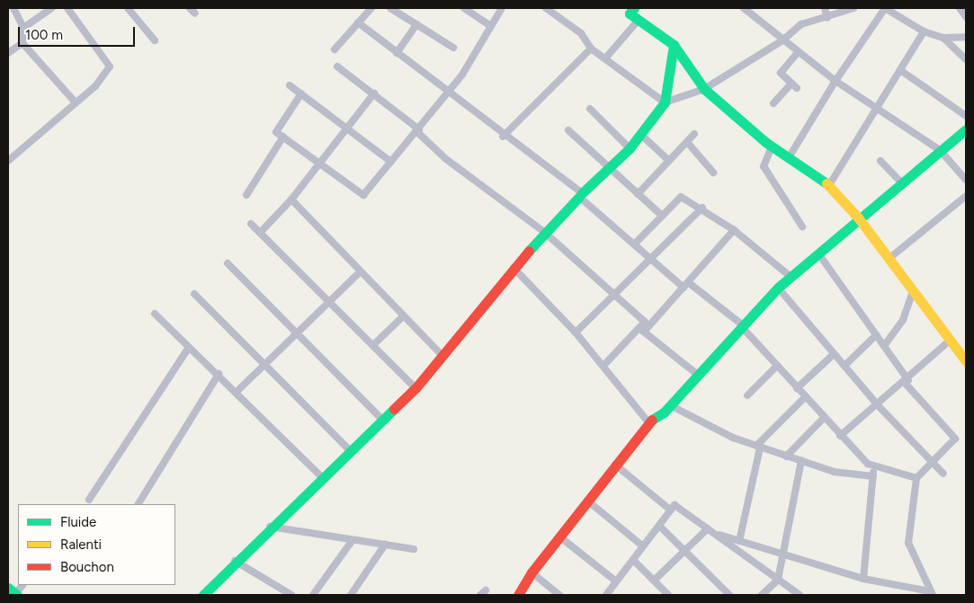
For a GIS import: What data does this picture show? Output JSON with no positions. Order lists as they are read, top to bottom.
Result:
{
  "legend": ["Fluide", "Ralenti", "Bouchon"],
  "scale_bar": "100 m"
}
